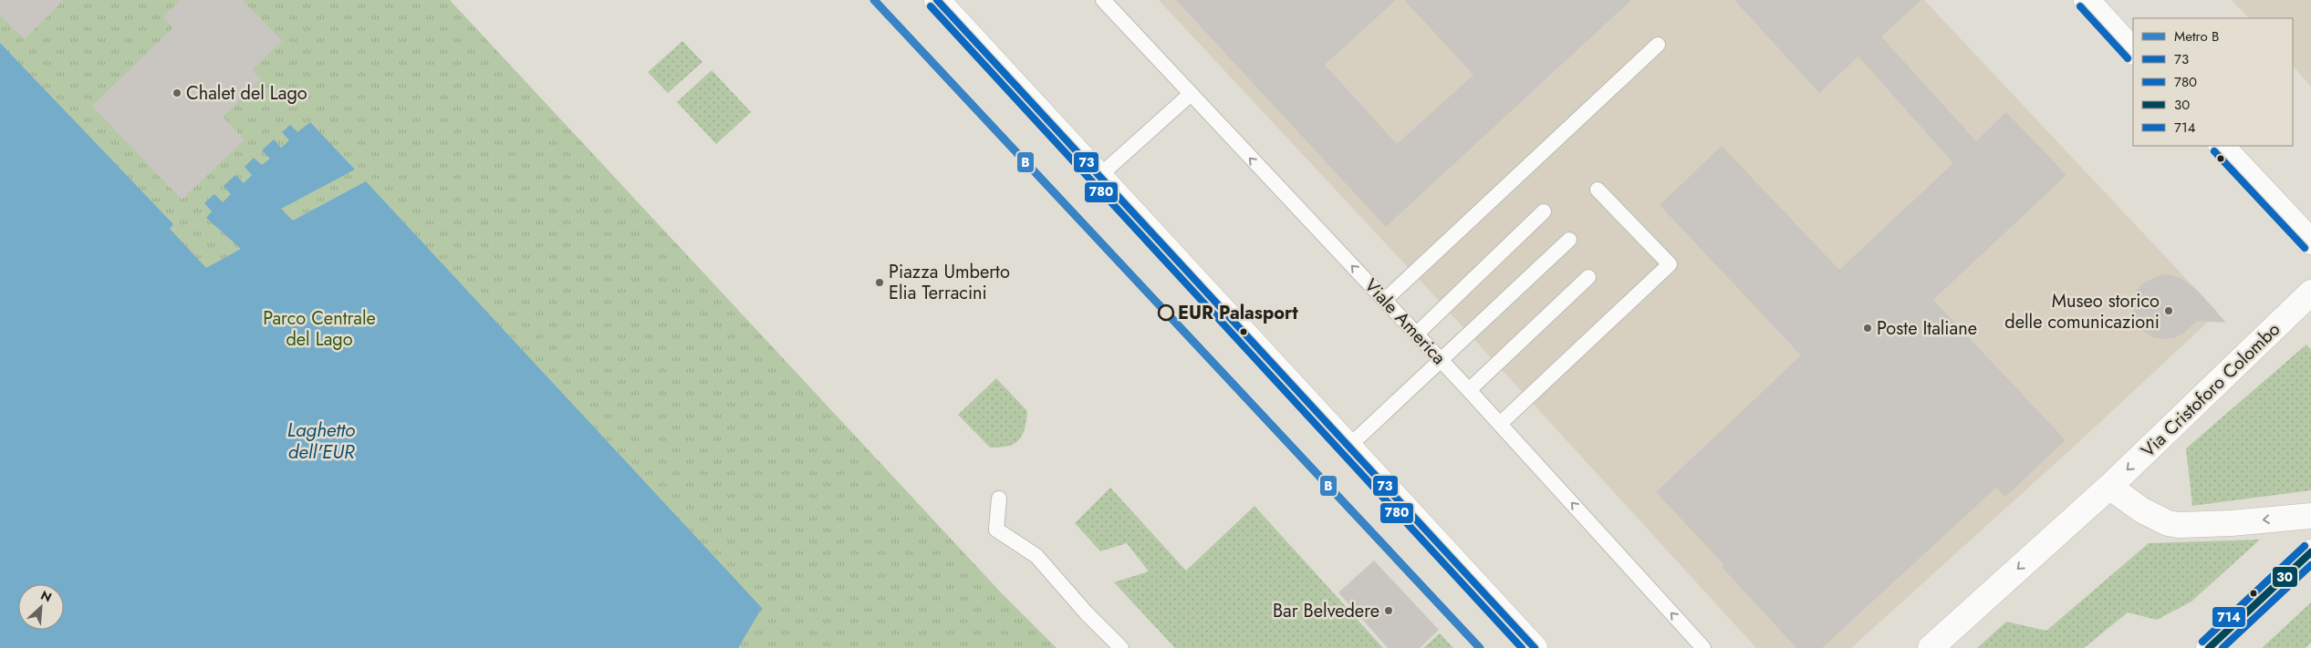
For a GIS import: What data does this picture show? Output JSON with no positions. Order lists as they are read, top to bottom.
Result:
{
  "streets": {
    "street": ["Via Cristoforo Colombo"],
    "lane": ["Viale America"]
  },
  "one_way": ["Viale America", "Via Cristoforo Colombo"],
  "water": ["Laghetto dell'EUR"],
  "parks": ["Parco Centrale del Lago"],
  "places": [
    "Chalet del Lago",
    "Piazza Umberto Elia Terracini",
    "Museo storico delle comunicazioni",
    "EUR Palasport",
    "Poste Italiane",
    "Bar Belvedere"
  ],
  "lines": [
    "metro line B",
    "transit line 73",
    "transit line 780",
    "transit line 714",
    "transit line 30"
  ],
  "legend": [
    "Metro B",
    "73",
    "780",
    "30",
    "714"
  ],
  "north": "top right"
}
